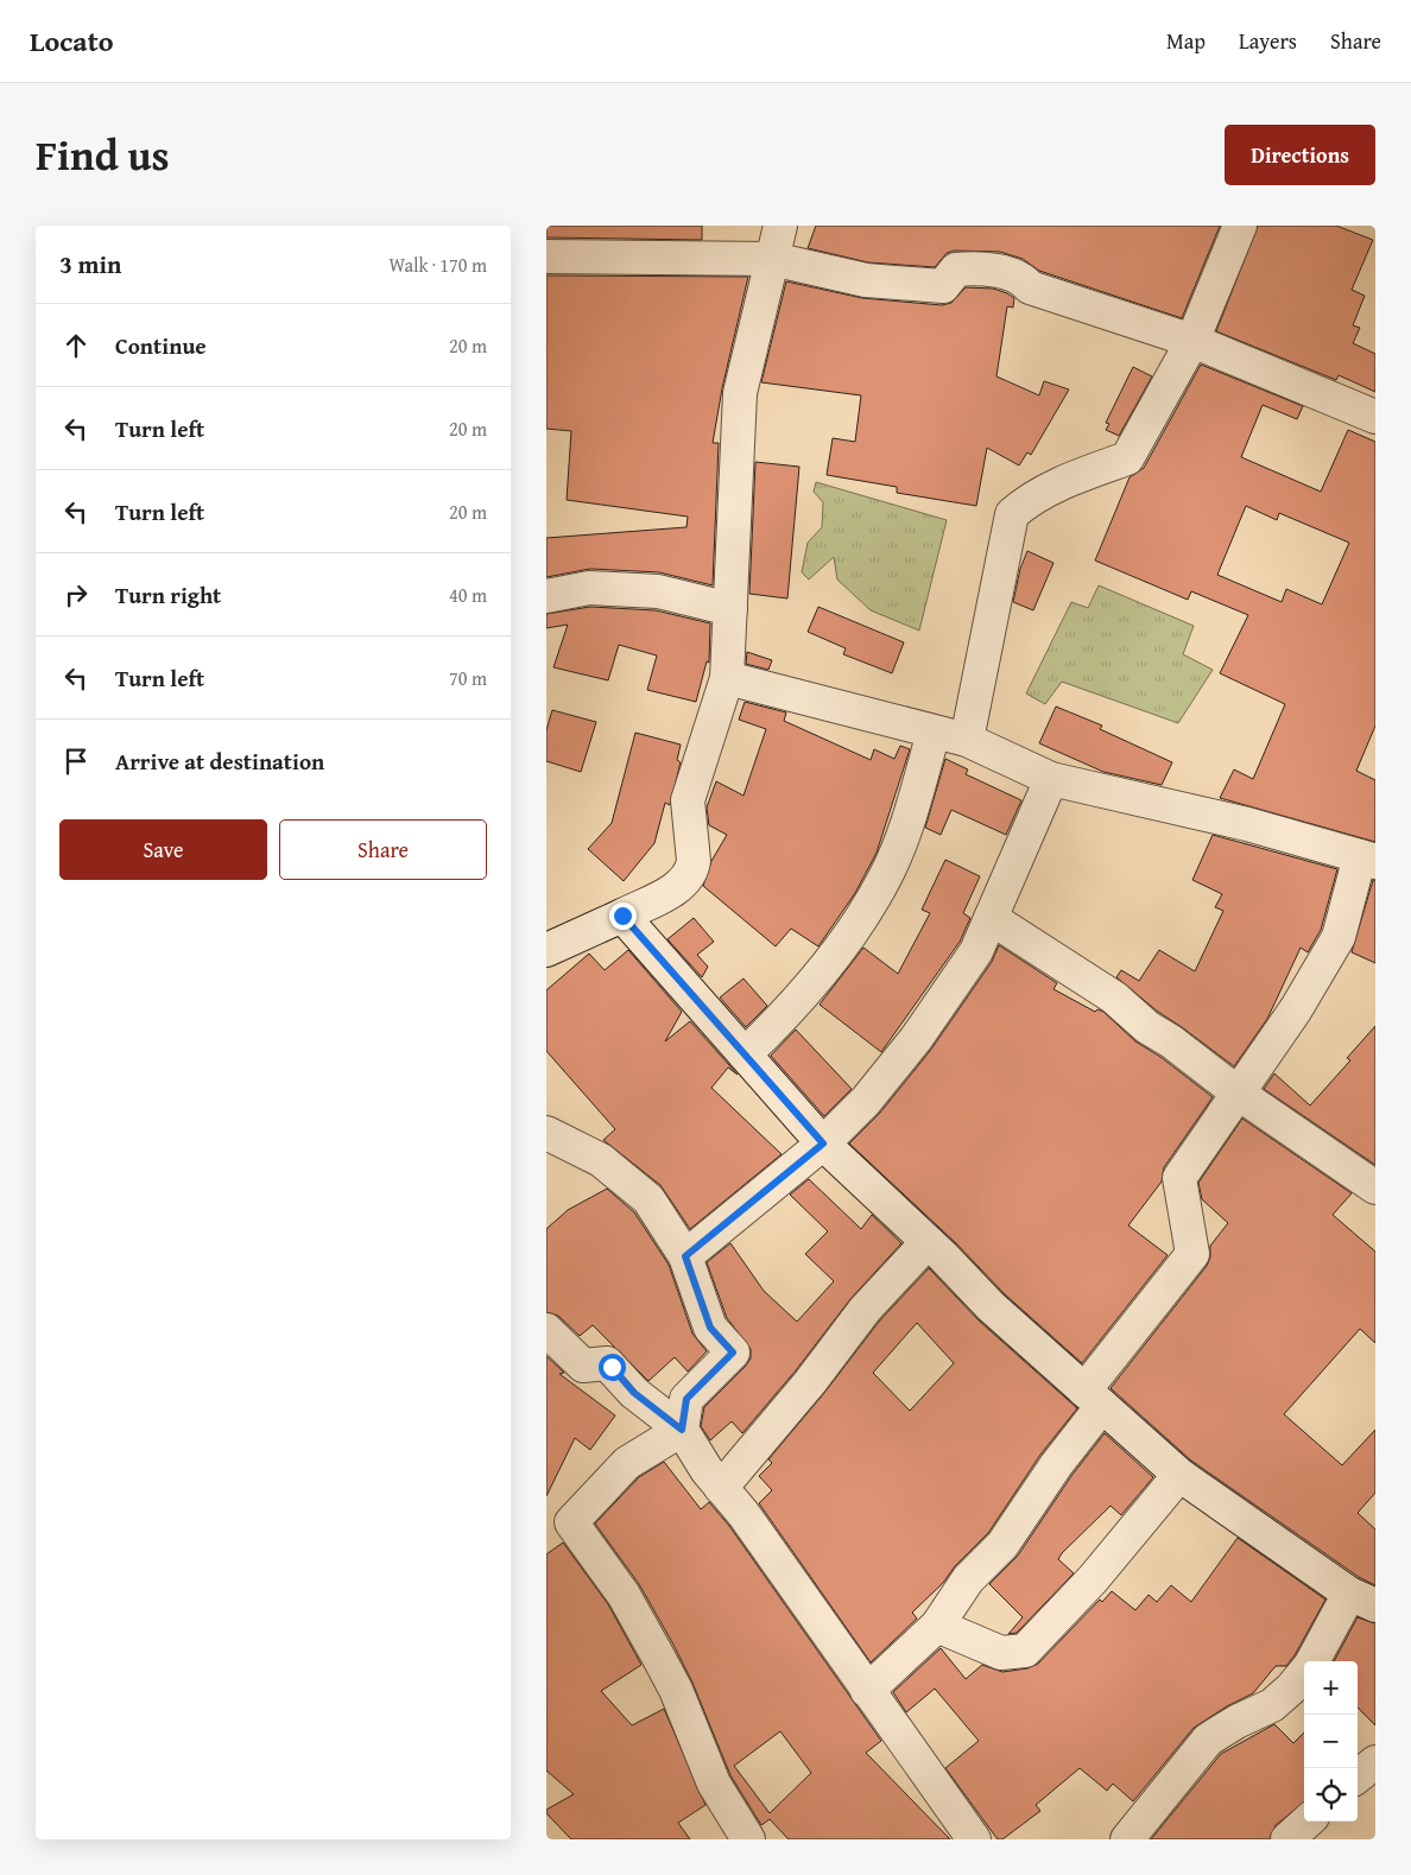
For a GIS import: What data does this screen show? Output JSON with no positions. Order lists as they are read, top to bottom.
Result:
{
  "page": {
    "header": "Locato",
    "nav": ["Map", "Layers", "Share"],
    "title": "Find us",
    "buttons": [
      "Directions",
      ["Save", "Share"]
    ],
    "heading": ["3 min", "Walk · 170 m"],
    "list": [
      ["Continue", "20 m"],
      ["Turn left", "20 m"],
      ["Turn left", "20 m"],
      ["Turn right", "40 m"],
      ["Turn left", "70 m"],
      "Arrive at destination"
    ],
    "map_buttons": ["+", "−"]
  }
}
